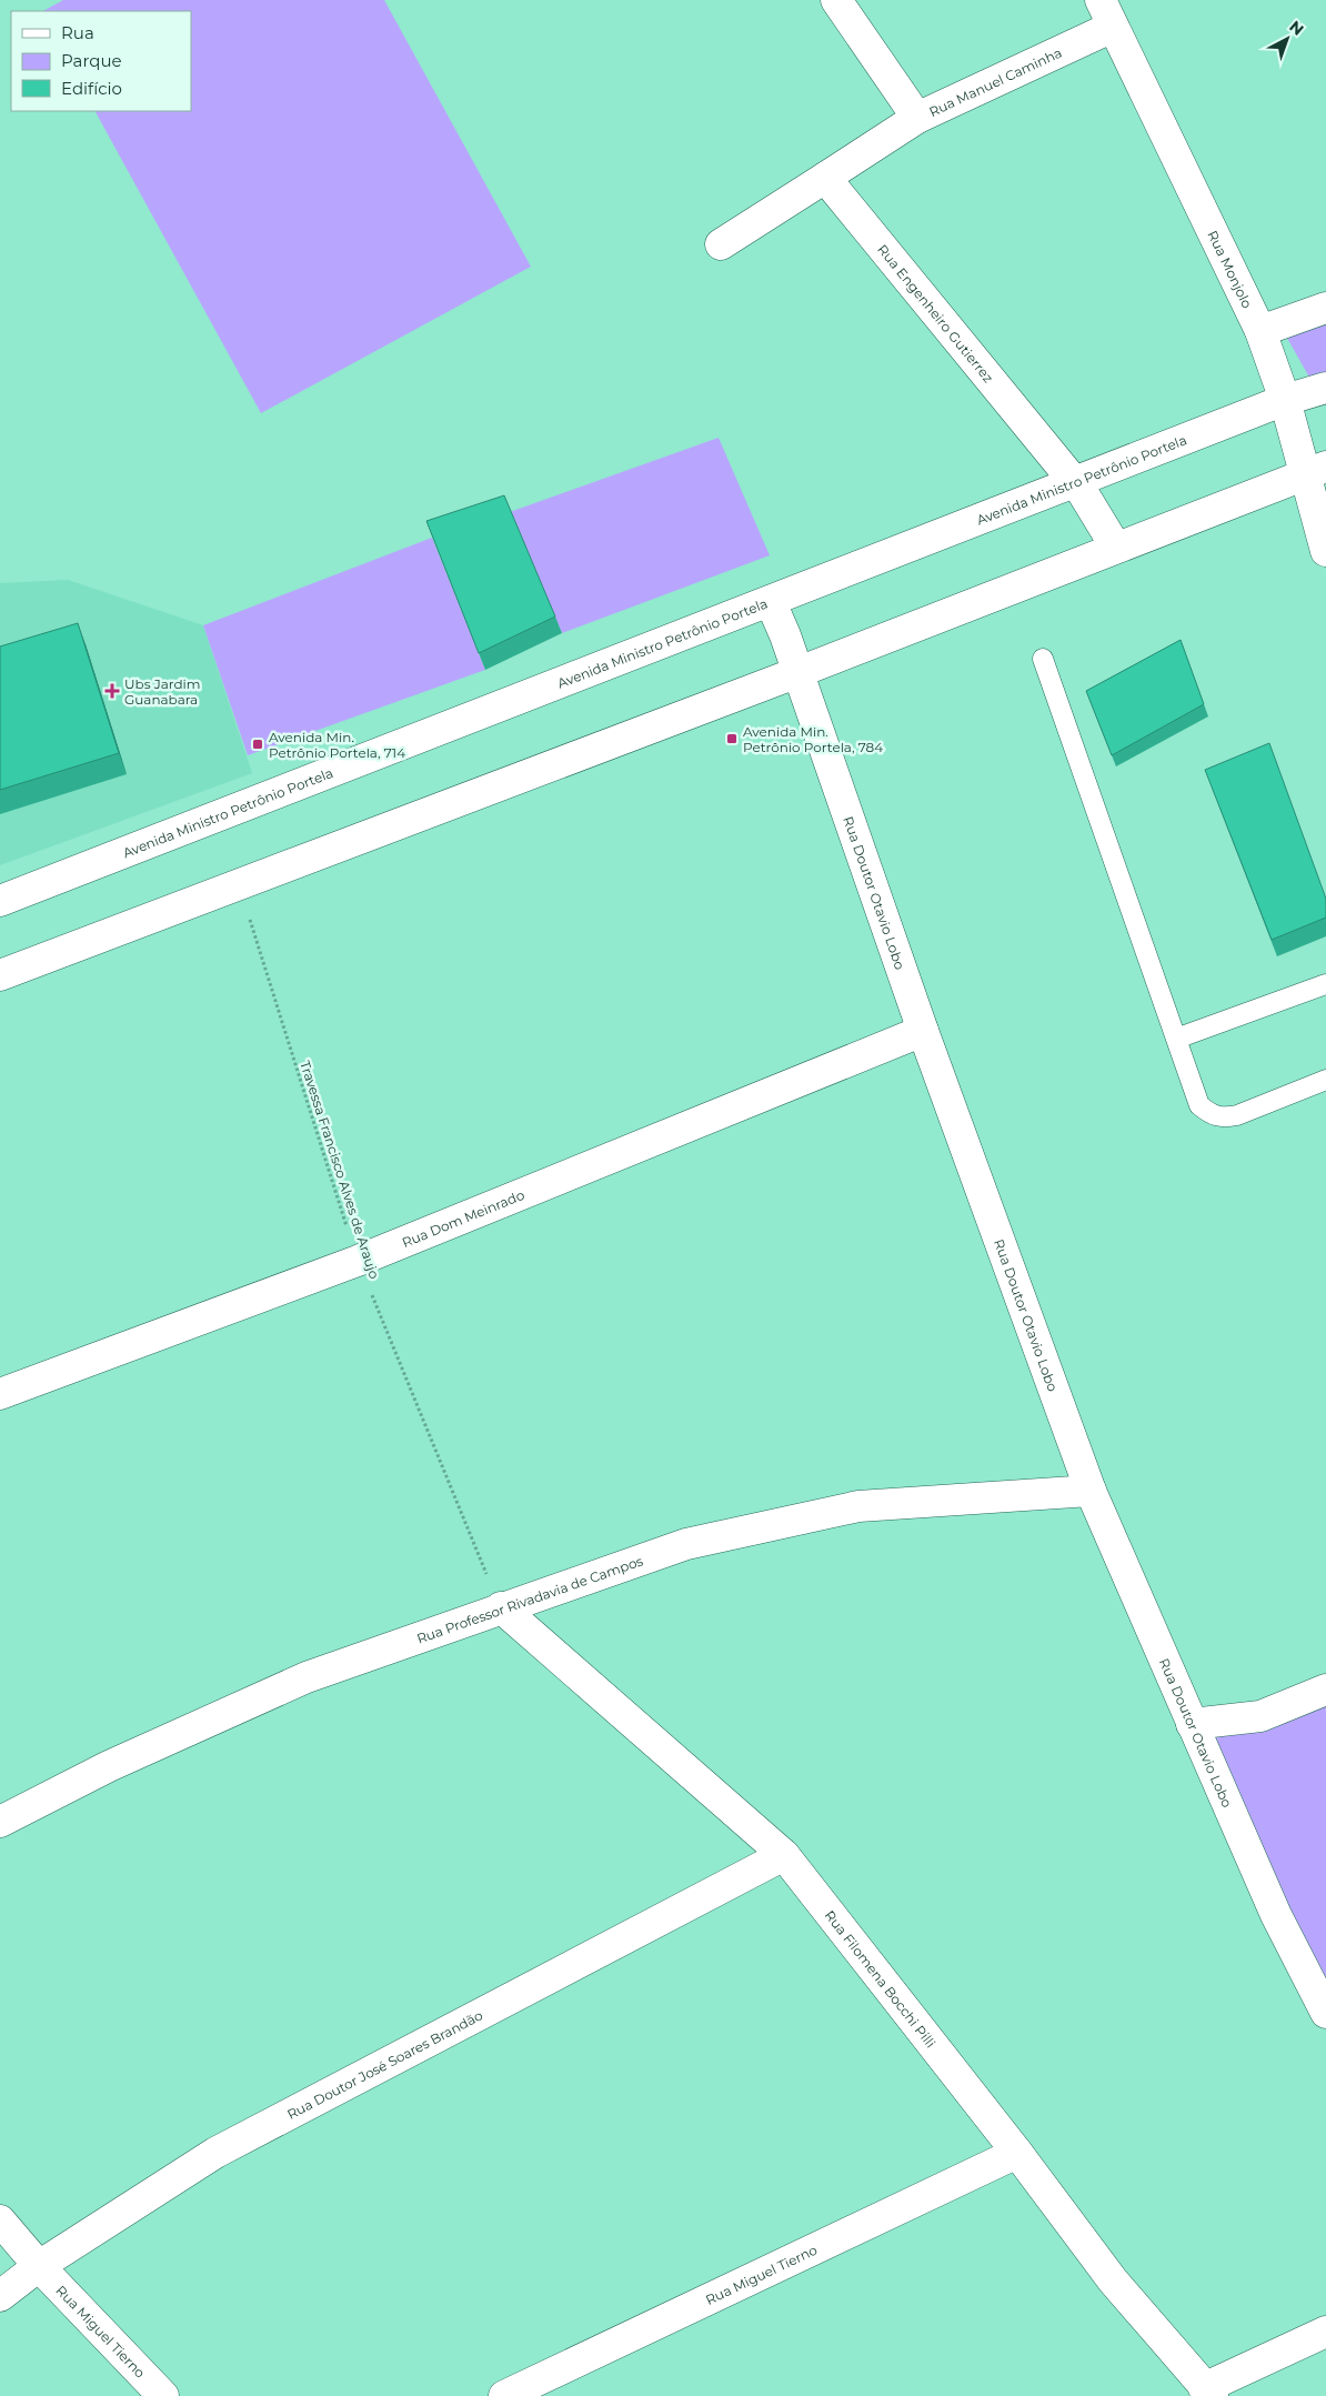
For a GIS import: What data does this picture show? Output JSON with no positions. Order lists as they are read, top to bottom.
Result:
{
  "streets": {
    "street": [
      "Rua Manuel Caminha",
      "Rua Monjolo",
      "Rua Engenheiro Gutierrez",
      "Avenida Ministro Petrônio Portela",
      "Rua Doutor Otavio Lobo",
      "Rua Dom Meinrado",
      "Rua Professor Rivadavia de Campos",
      "Rua Filomena Bocchi Pilli",
      "Rua Doutor José Soares Brandão",
      "Rua Miguel Tierno"
    ],
    "path": ["Travessa Francisco Alves de Araujo"]
  },
  "crossings": [
    ["Rua Manuel Caminha", "Rua Monjolo"],
    ["Rua Monjolo", "Avenida Ministro Petrônio Portela"],
    ["Rua Engenheiro Gutierrez", "Avenida Ministro Petrônio Portela"],
    ["Avenida Ministro Petrônio Portela", "Rua Doutor Otavio Lobo"],
    ["Rua Doutor Otavio Lobo", "Rua Dom Meinrado"],
    ["Rua Doutor Otavio Lobo", "Rua Professor Rivadavia de Campos"],
    ["Travessa Francisco Alves de Araujo", "Rua Dom Meinrado"],
    ["Travessa Francisco Alves de Araujo", "Rua Professor Rivadavia de Campos"],
    ["Travessa Francisco Alves de Araujo", "Rua Filomena Bocchi Pilli"],
    ["Rua Professor Rivadavia de Campos", "Rua Filomena Bocchi Pilli"],
    ["Rua Filomena Bocchi Pilli", "Rua Doutor José Soares Brandão"],
    ["Rua Filomena Bocchi Pilli", "Rua Miguel Tierno"],
    ["Rua Doutor José Soares Brandão", "Rua Miguel Tierno"]
  ],
  "places": {
    "health": ["Ubs Jardim Guanabara"],
    "transit": ["Avenida Min. Petrônio Portela, 784", "Avenida Min. Petrônio Portela, 714"]
  },
  "legend": ["Rua", "Parque", "Edifício"],
  "north": "top right"
}
